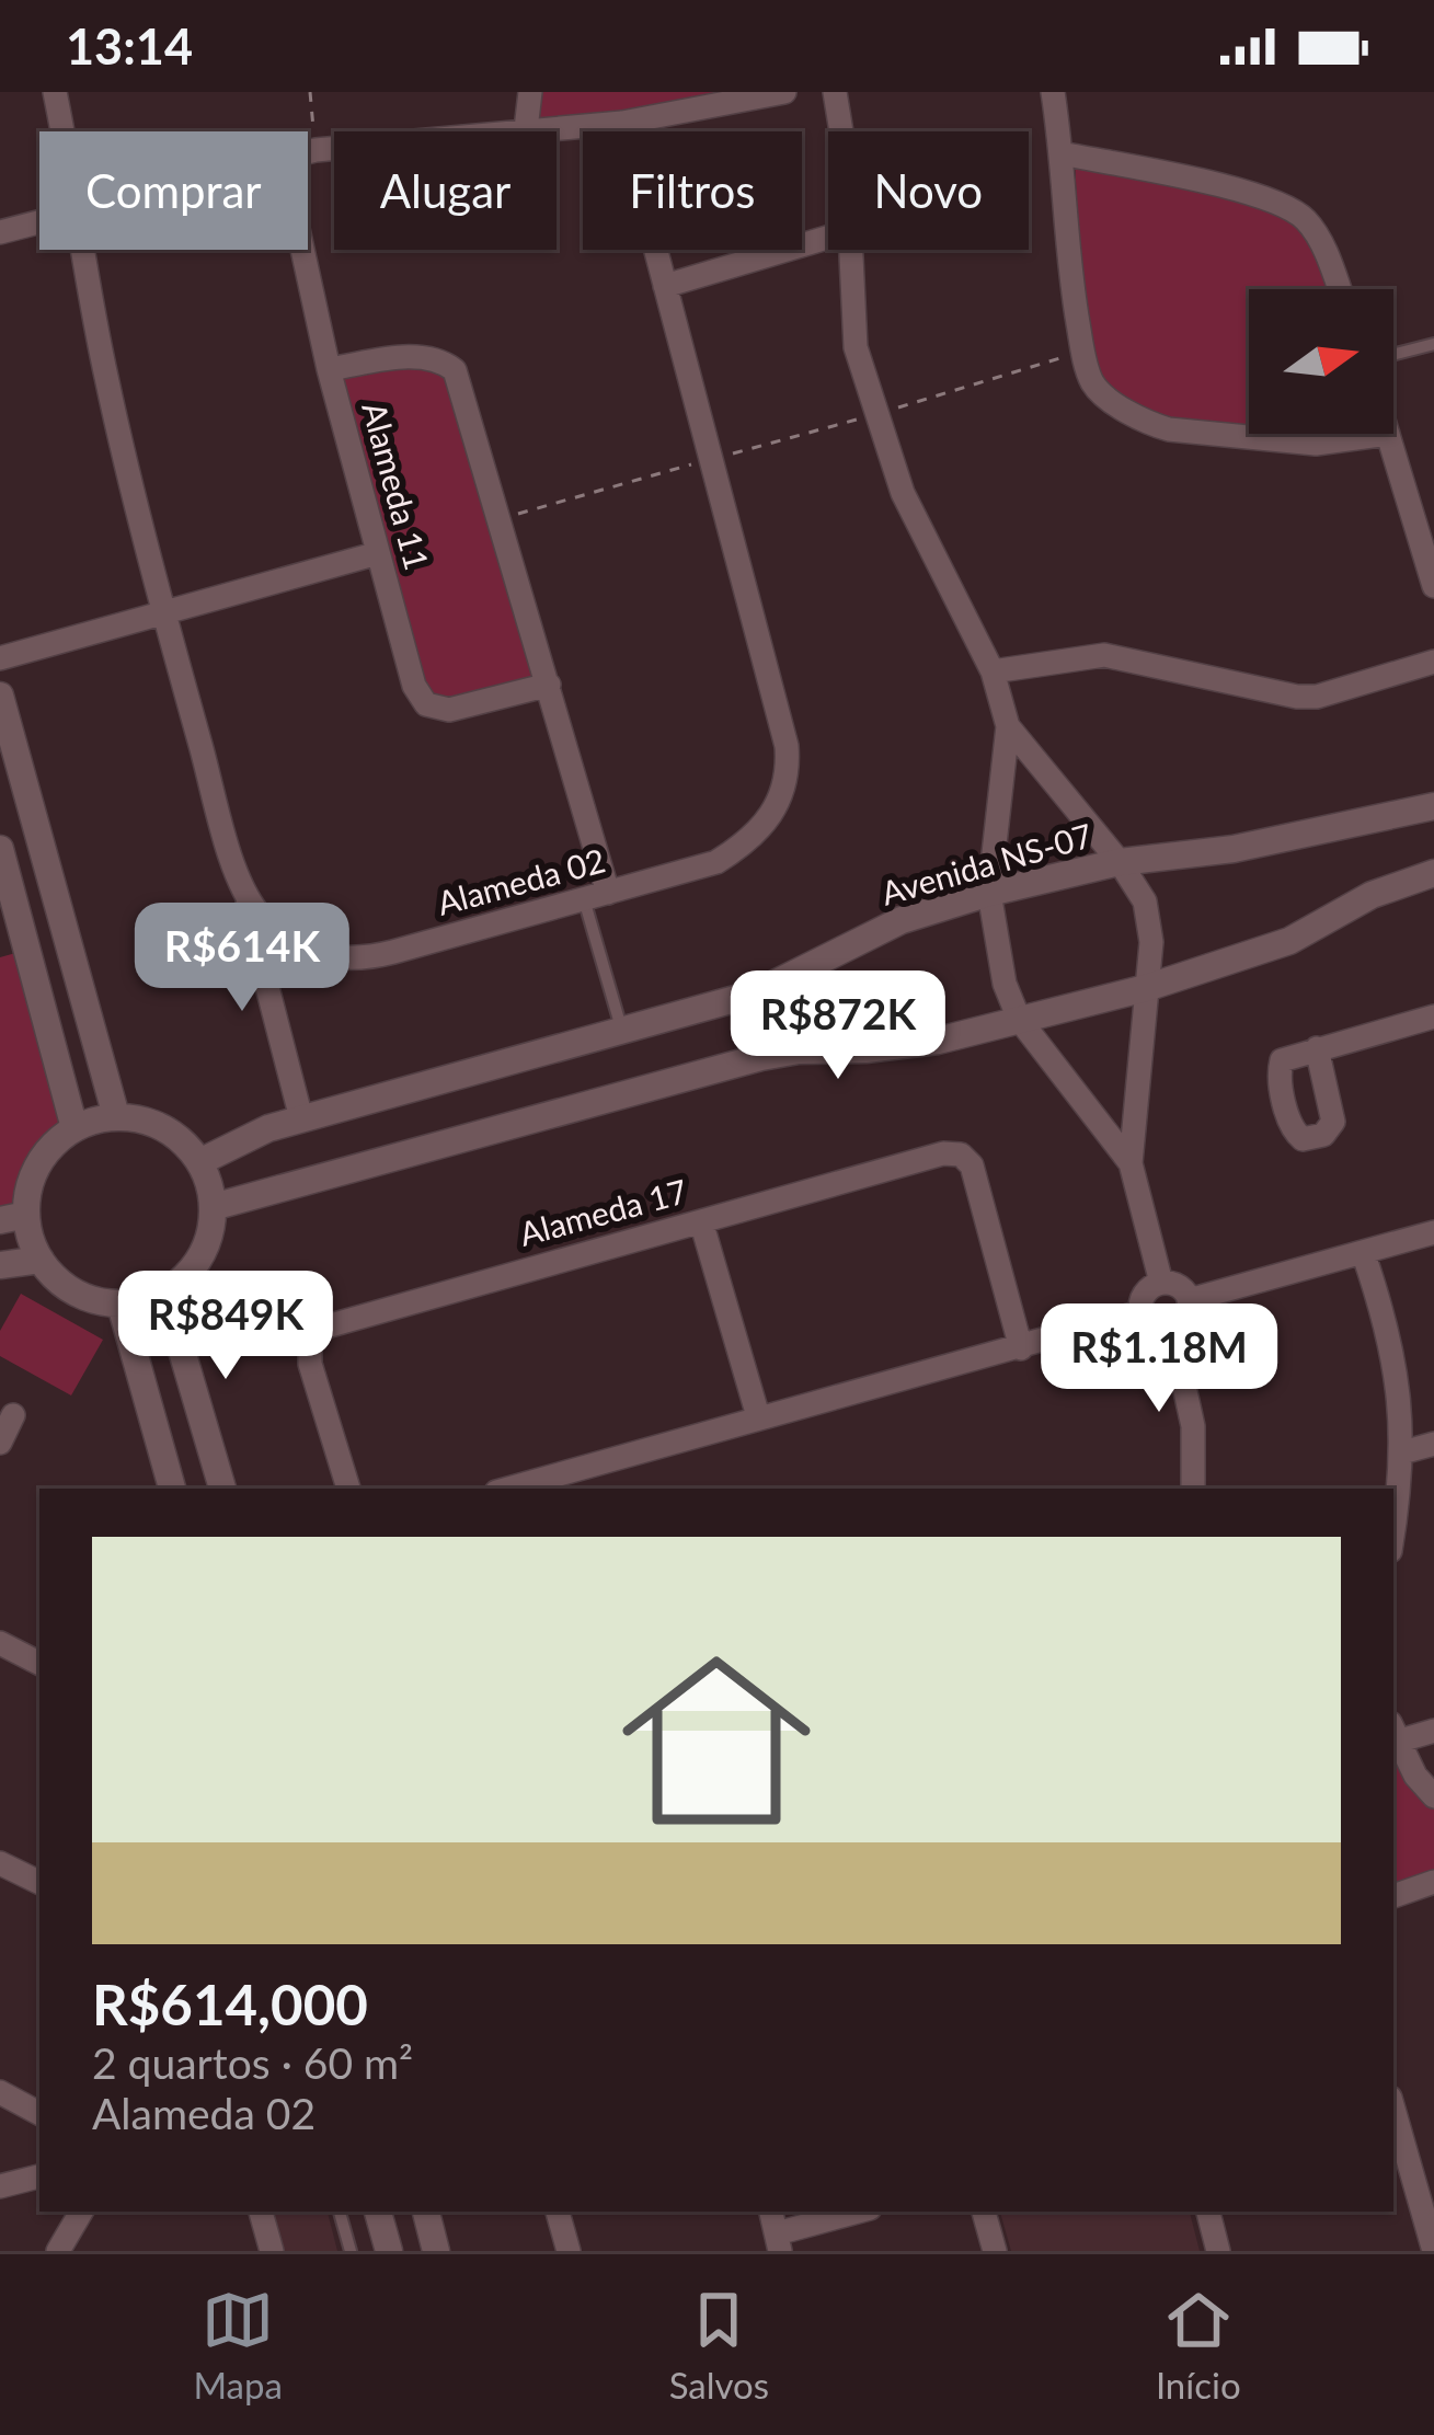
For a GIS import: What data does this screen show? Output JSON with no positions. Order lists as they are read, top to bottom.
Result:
{
  "streets": {
    "street": [
      "Alameda 11",
      "Avenida NS-07",
      "Alameda 02",
      "Alameda 17"
    ]
  },
  "north": "right",
  "page": {
    "status": "13:14",
    "chip": [
      "Comprar",
      "Alugar",
      "Filtros",
      "Novo"
    ],
    "price": [
      "R$614K",
      "R$872K",
      "R$849K",
      "R$1.18M"
    ],
    "list": [
      {
        "name": "R$614,000",
        "note": "2 quartos · 60 m² · Alameda 02"
      }
    ],
    "tabs": ["Mapa", "Salvos", "Início"]
  }
}
